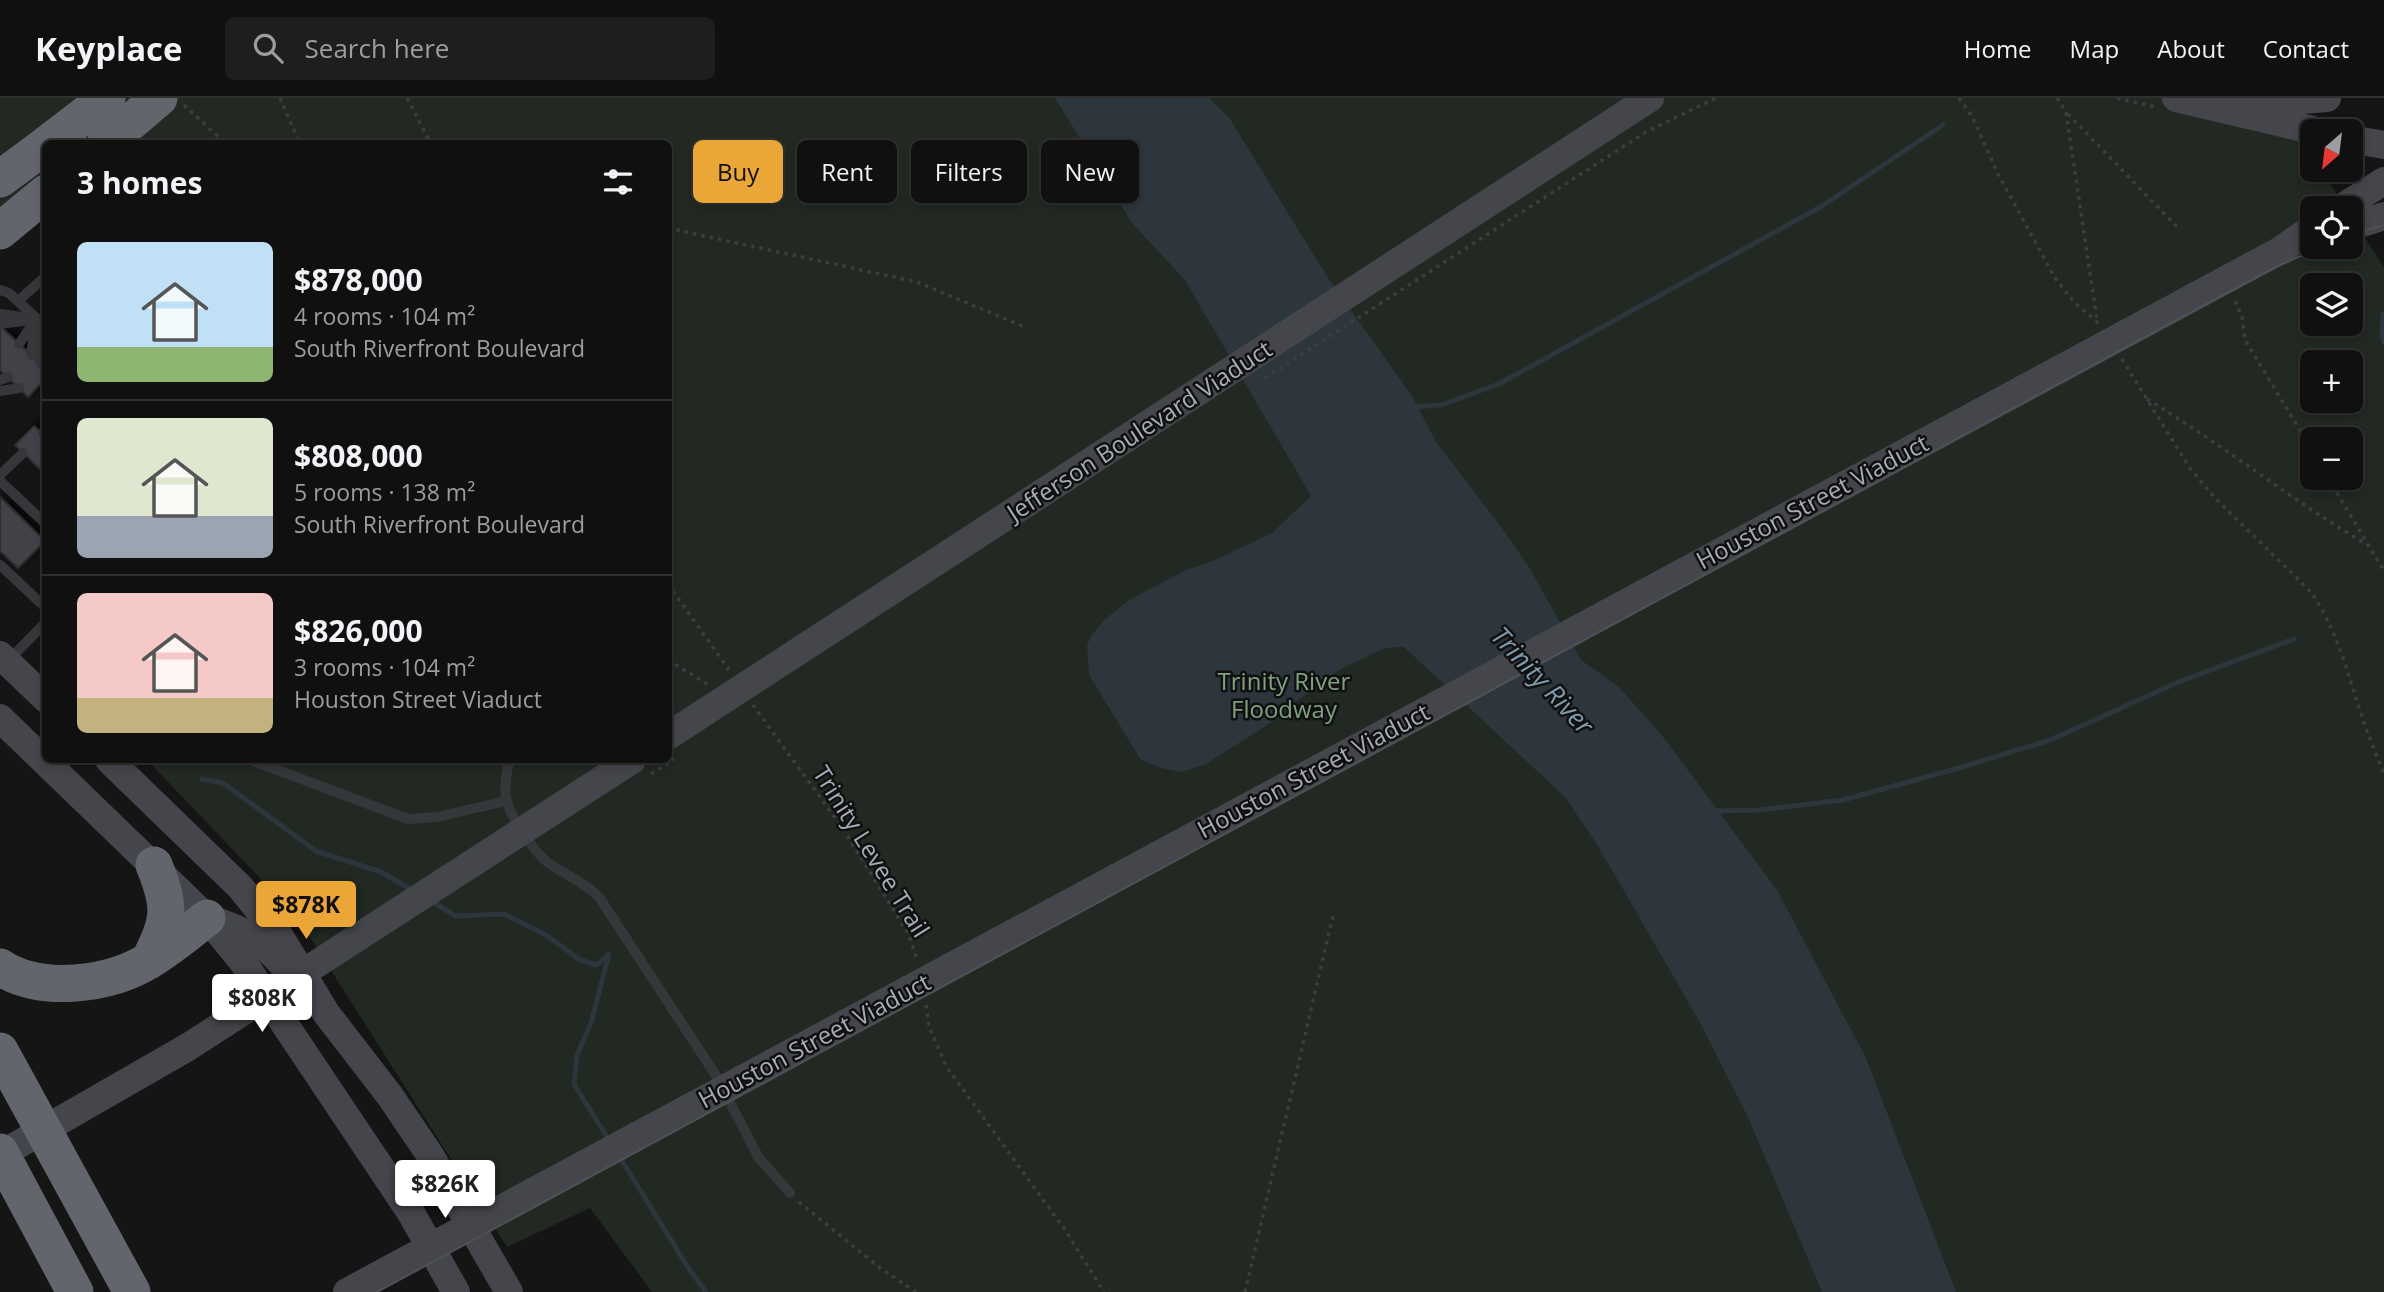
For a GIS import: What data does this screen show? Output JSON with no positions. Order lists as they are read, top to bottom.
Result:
{
  "streets": {
    "main road": ["Jefferson Boulevard Viaduct", "Houston Street Viaduct"],
    "path": ["Trinity Levee Trail"]
  },
  "water": ["Trinity River"],
  "parks": ["Trinity River Floodway"],
  "north": "bottom left",
  "page": {
    "header": "Keyplace",
    "search": "Search here",
    "nav": [
      "Home",
      "Map",
      "About",
      "Contact"
    ],
    "map_buttons": ["+", "−"],
    "chip": [
      "Buy",
      "Rent",
      "Filters",
      "New"
    ],
    "heading": "3 homes",
    "list": [
      {
        "name": "$878,000",
        "note": "4 rooms · 104 m² · South Riverfront Boulevard"
      },
      {
        "name": "$808,000",
        "note": "5 rooms · 138 m² · South Riverfront Boulevard"
      },
      {
        "name": "$826,000",
        "note": "3 rooms · 104 m² · Houston Street Viaduct"
      }
    ],
    "price": ["$878K", "$808K", "$826K"]
  }
}
